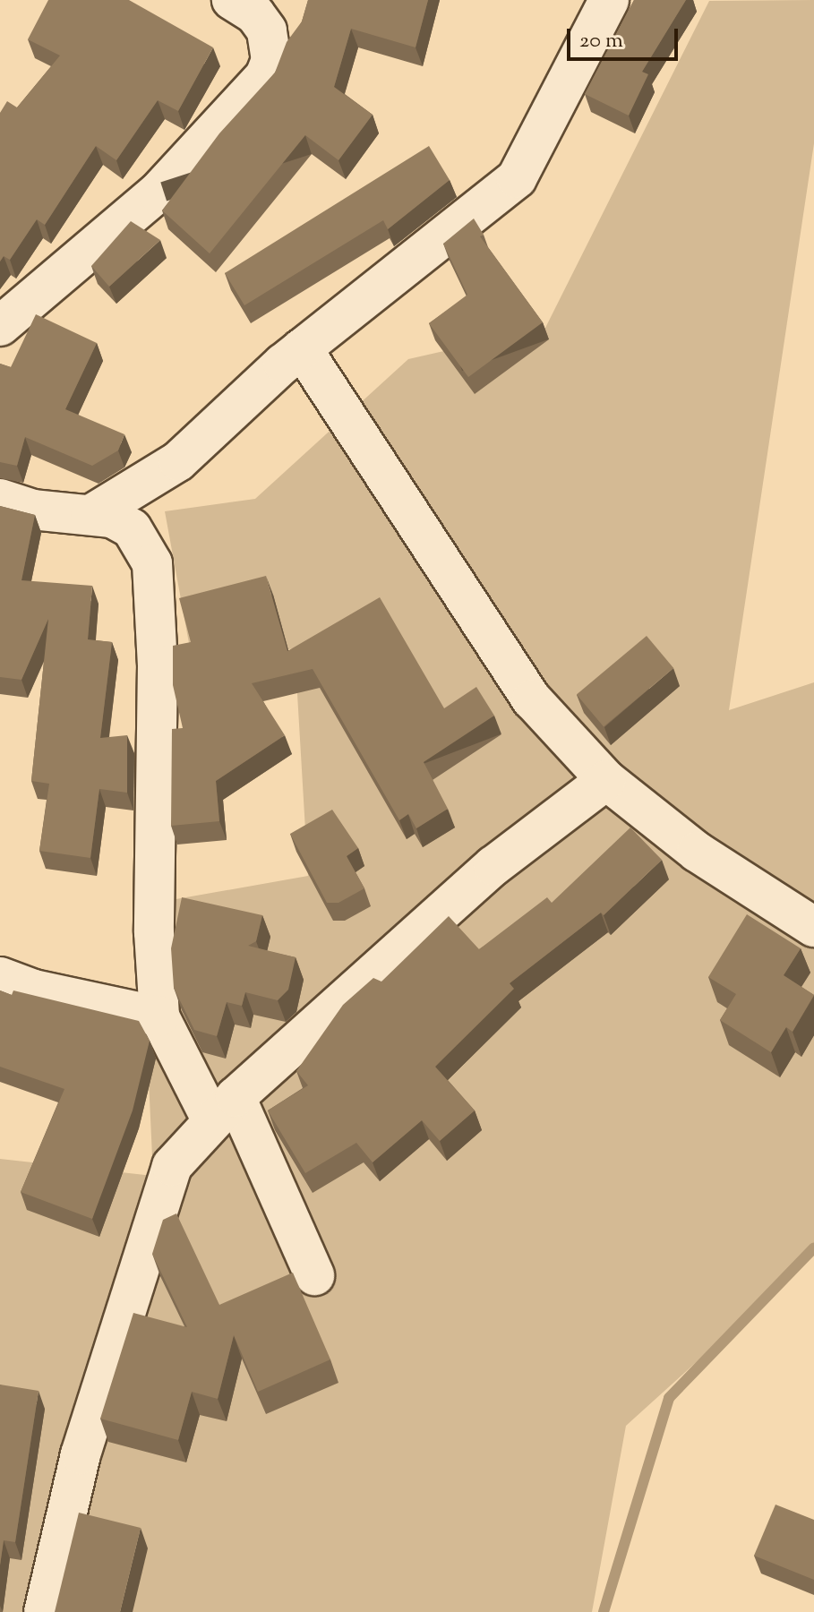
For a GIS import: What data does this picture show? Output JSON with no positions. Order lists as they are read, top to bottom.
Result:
{
  "scale_bar": "20 m"
}
